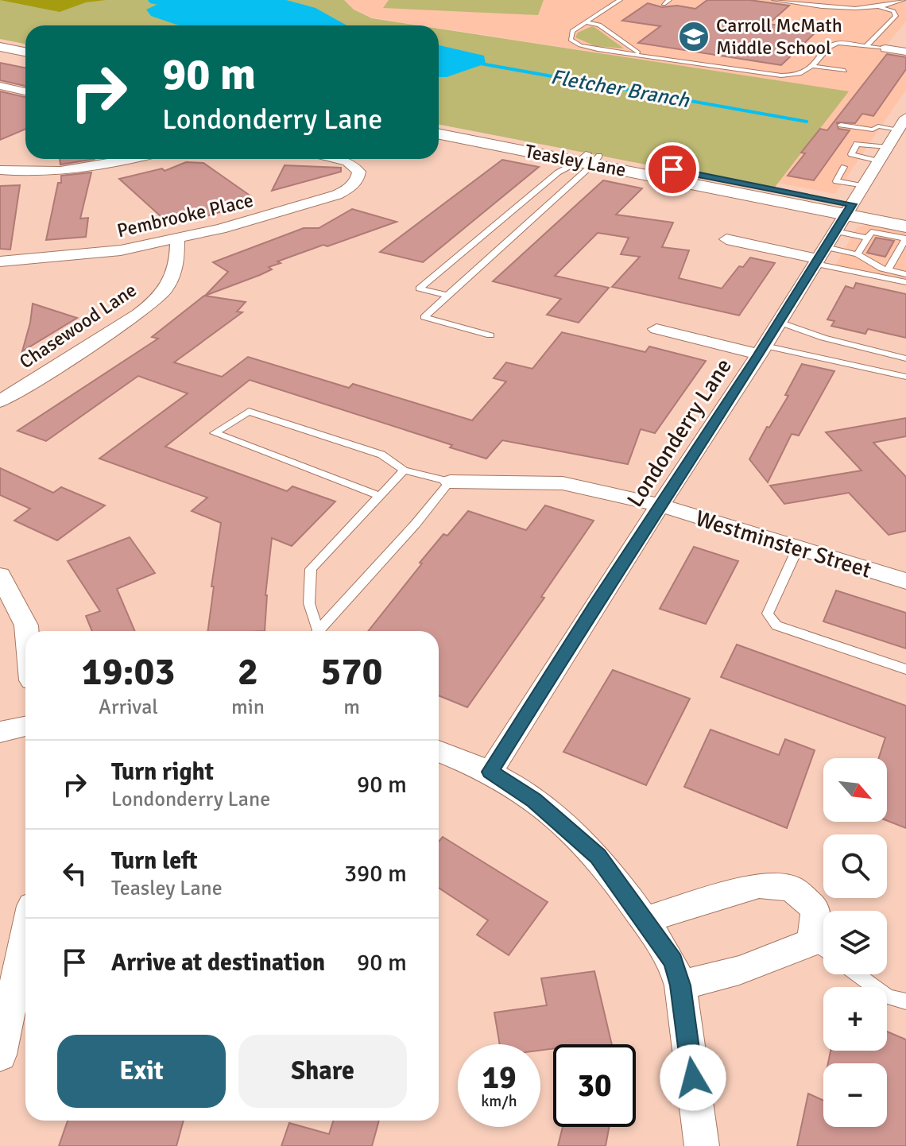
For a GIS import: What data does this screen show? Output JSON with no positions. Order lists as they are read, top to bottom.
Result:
{
  "streets": {
    "main road": ["Teasley Lane"],
    "street": [
      "Pembrooke Place",
      "Chasewood Lane",
      "Londonderry Lane",
      "Westminster Street"
    ]
  },
  "crossings": [
    ["Teasley Lane", "Londonderry Lane"],
    ["Pembrooke Place", "Chasewood Lane"],
    ["Londonderry Lane", "Westminster Street"]
  ],
  "water": ["Fletcher Branch"],
  "places": {
    "school or university": ["Carroll McMath Middle School"]
  },
  "north": "bottom right",
  "page": {
    "turn": ["90 m", "Londonderry Lane"],
    "eta": [
      "19:03",
      "Arrival",
      "2",
      "min",
      "570",
      "m"
    ],
    "list": [
      {
        "name": "Turn right",
        "note": "Londonderry Lane",
        "value": "90 m"
      },
      {
        "name": "Turn left",
        "note": "Teasley Lane",
        "value": "390 m"
      },
      {
        "name": "Arrive at destination",
        "value": "90 m"
      }
    ],
    "map_buttons": ["+", "−"],
    "buttons": ["Exit", "Share"],
    "speed": "19 km/h",
    "limit": "30"
  }
}
